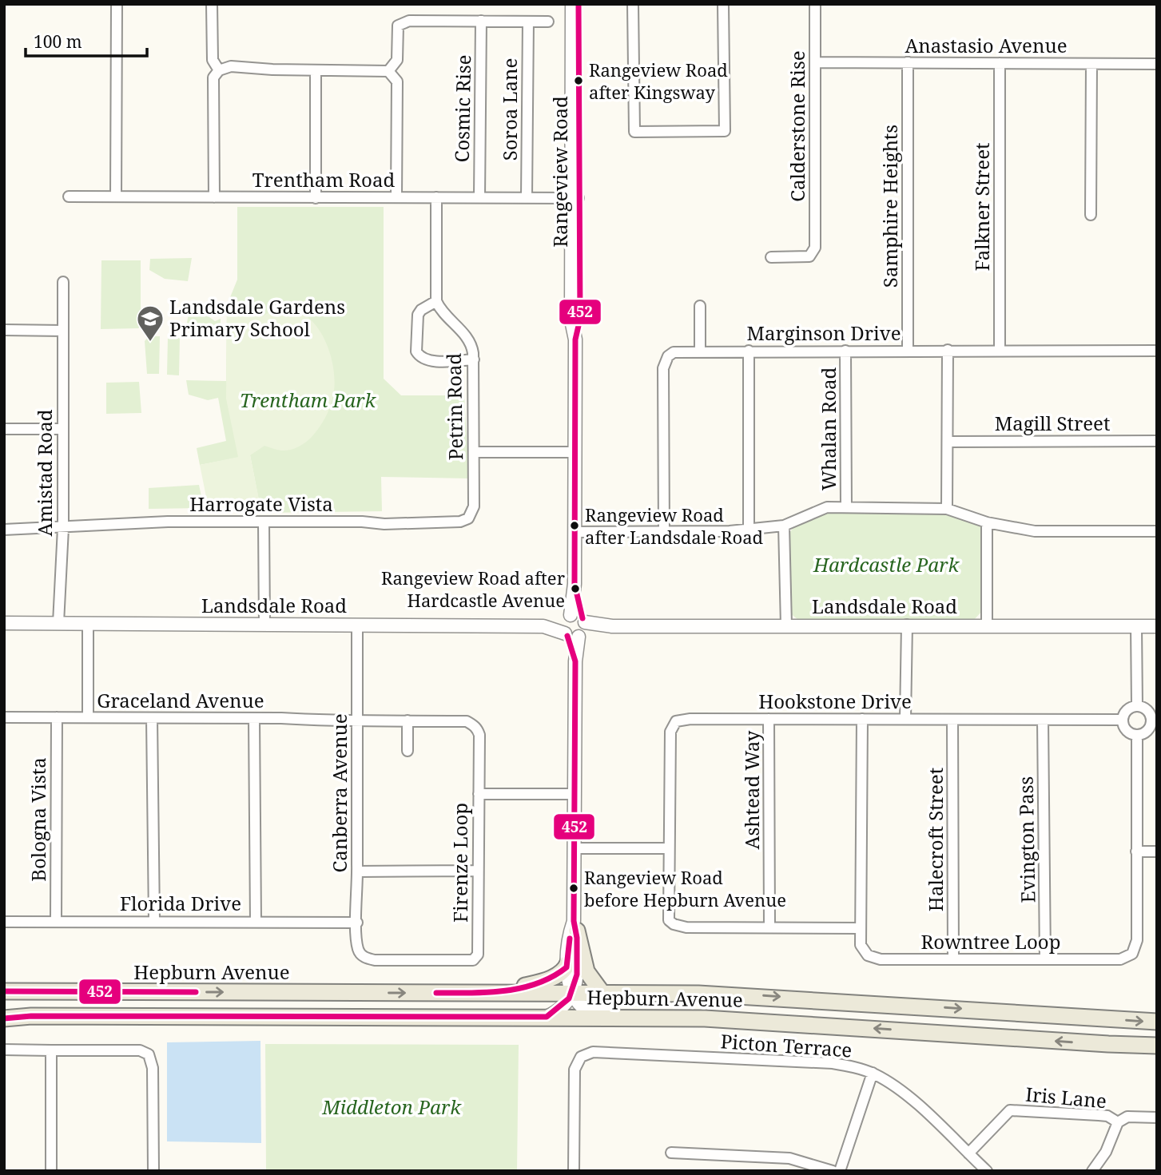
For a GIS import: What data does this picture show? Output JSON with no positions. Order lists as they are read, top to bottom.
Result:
{
  "streets": {
    "main road": ["Hepburn Avenue"],
    "street": [
      "Anastasio Avenue",
      "Cosmic Rise",
      "Soroa Lane",
      "Calderstone Rise",
      "Rangeview Road",
      "Trentham Road",
      "Samphire Heights",
      "Falkner Street",
      "Marginson Drive",
      "Petrin Road",
      "Magill Street",
      "Whalan Road",
      "Amistad Road",
      "Harrogate Vista",
      "Landsdale Road",
      "Graceland Avenue",
      "Hookstone Drive",
      "Ashtead Way",
      "Canberra Avenue",
      "Bologna Vista",
      "Halecroft Street",
      "Evington Pass",
      "Firenze Loop",
      "Florida Drive",
      "Rowntree Loop",
      "Picton Terrace",
      "Iris Lane"
    ]
  },
  "crossings": [
    ["Anastasio Avenue", "Calderstone Rise"],
    ["Anastasio Avenue", "Samphire Heights"],
    ["Anastasio Avenue", "Falkner Street"],
    ["Cosmic Rise", "Trentham Road"],
    ["Soroa Lane", "Trentham Road"],
    ["Rangeview Road", "Trentham Road"],
    ["Rangeview Road", "Landsdale Road"],
    ["Rangeview Road", "Hepburn Avenue"],
    ["Samphire Heights", "Marginson Drive"],
    ["Falkner Street", "Marginson Drive"],
    ["Marginson Drive", "Whalan Road"],
    ["Petrin Road", "Harrogate Vista"],
    ["Amistad Road", "Harrogate Vista"],
    ["Amistad Road", "Landsdale Road"],
    ["Landsdale Road", "Canberra Avenue"],
    ["Graceland Avenue", "Canberra Avenue"],
    ["Graceland Avenue", "Bologna Vista"],
    ["Graceland Avenue", "Firenze Loop"],
    ["Hookstone Drive", "Ashtead Way"],
    ["Hookstone Drive", "Halecroft Street"],
    ["Hookstone Drive", "Evington Pass"],
    ["Hookstone Drive", "Rowntree Loop"],
    ["Canberra Avenue", "Firenze Loop"],
    ["Canberra Avenue", "Florida Drive"],
    ["Bologna Vista", "Florida Drive"],
    ["Halecroft Street", "Rowntree Loop"],
    ["Evington Pass", "Rowntree Loop"],
    ["Picton Terrace", "Iris Lane"]
  ],
  "parks": ["Trentham Park", "Hardcastle Park", "Middleton Park"],
  "places": {
    "other": [
      "Rangeview Road after Kingsway",
      "Rangeview Road after Landsdale Road",
      "Rangeview Road after Hardcastle Avenue",
      "Rangeview Road before Hepburn Avenue"
    ],
    "school or university": ["Landsdale Gardens Primary School"]
  },
  "lines": ["transit line 452"],
  "scale_bar": "100 m"
}
